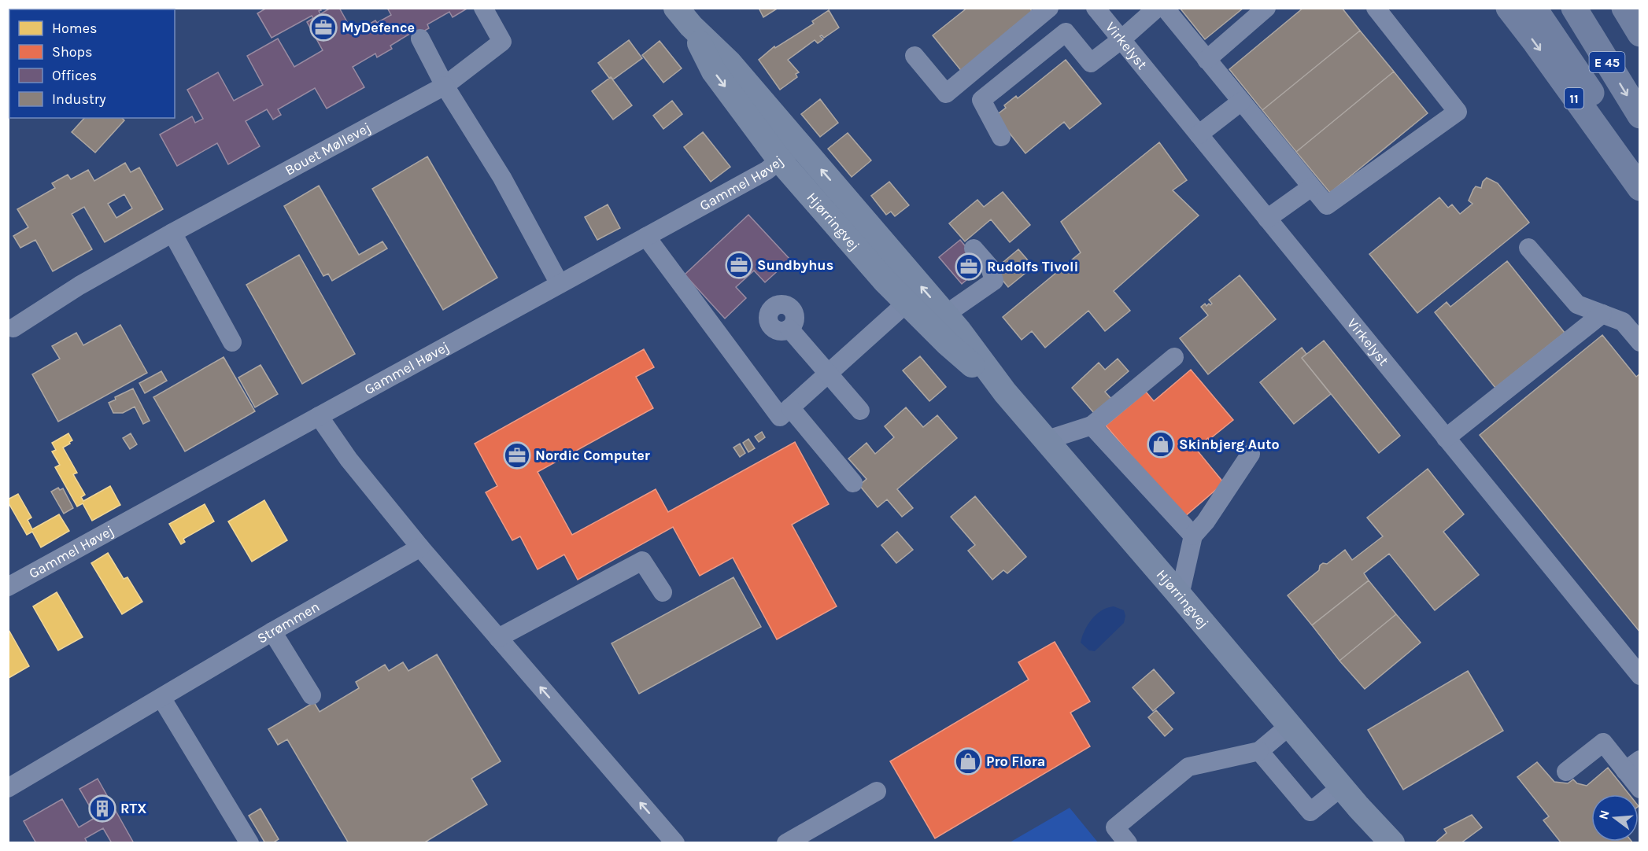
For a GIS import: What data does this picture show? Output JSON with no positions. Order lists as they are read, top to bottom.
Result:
{
  "streets": {
    "highway": ["E 45", "11"],
    "main road": ["Hjørringvej"],
    "street": [
      "Virkelyst",
      "Bouet Møllevej",
      "Gammel Høvej",
      "Strømmen"
    ]
  },
  "crossings": [
    ["Gammel Høvej", "Hjørringvej"]
  ],
  "places": {
    "office": [
      "MyDefence",
      "Sundbyhus",
      "Rudolfs Tivoli",
      "Nordic Computer"
    ],
    "shop": ["Skinbjerg Auto", "Pro Flora"],
    "building": ["RTX"]
  },
  "legend": [
    "Homes",
    "Shops",
    "Offices",
    "Industry"
  ],
  "north": "left"
}
